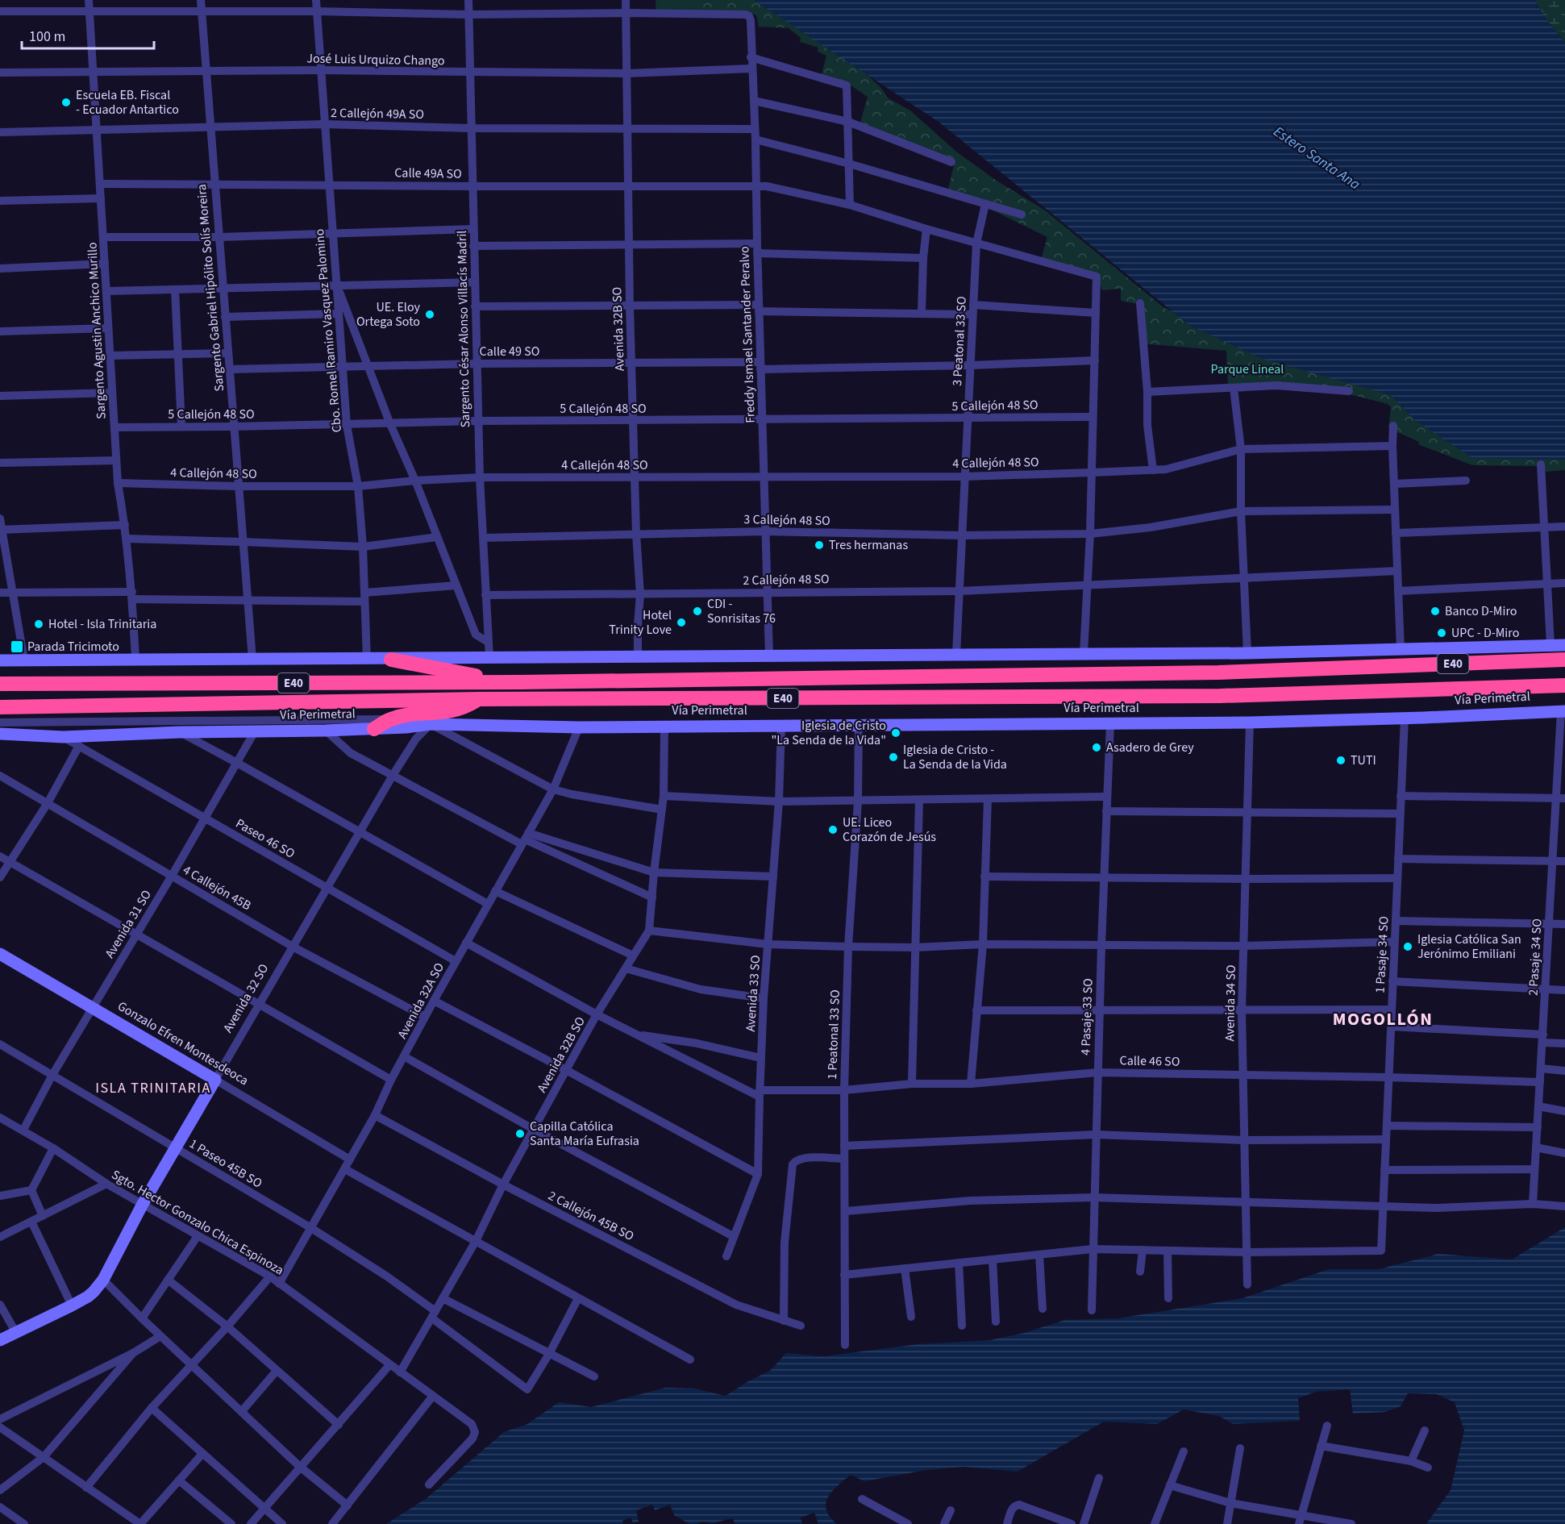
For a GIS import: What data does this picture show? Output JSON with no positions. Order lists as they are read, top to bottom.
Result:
{
  "streets": {
    "highway": ["E40", "Vía Perimetral"],
    "street": [
      "José Luis Urquizo Chango",
      "2 Callejón 49A SO",
      "Calle 49A SO",
      "Sargento Gabriel Hipólito Solís Moreira",
      "Sargento César Alonso Villacís Madril",
      "Avenida 32B SO",
      "Sargento Agustin Anchico Murillo",
      "Cbo. Romel Ramiro Vasquez Palomino",
      "Freddy Ismael Santander Peralvo",
      "3 Peatonal 33 SO",
      "Calle 49 SO",
      "5 Callejón 48 SO",
      "4 Callejón 48 SO",
      "3 Callejón 48 SO",
      "2 Callejón 48 SO",
      "Paseo 46 SO",
      "4 Callejón 45B",
      "Avenida 31 SO",
      "1 Pasaje 34 SO",
      "2 Pasaje 34 SO",
      "Avenida 33 SO",
      "Avenida 32 SO",
      "Avenida 32A SO",
      "Avenida 34 SO",
      "4 Pasaje 33 SO",
      "1 Peatonal 33 SO",
      "Gonzalo Efren Montesdeoca",
      "Calle 46 SO",
      "1 Paseo 45B SO",
      "2 Callejón 45B SO",
      "Sgto. Hector Gonzalo Chica Espinoza"
    ]
  },
  "crossings": [
    ["José Luis Urquizo Chango", "Sargento Gabriel Hipólito Solís Moreira"],
    ["José Luis Urquizo Chango", "Sargento César Alonso Villacís Madril"],
    ["José Luis Urquizo Chango", "Avenida 32B SO"],
    ["José Luis Urquizo Chango", "Sargento Agustin Anchico Murillo"],
    ["José Luis Urquizo Chango", "Cbo. Romel Ramiro Vasquez Palomino"],
    ["José Luis Urquizo Chango", "Freddy Ismael Santander Peralvo"],
    ["2 Callejón 49A SO", "Sargento Gabriel Hipólito Solís Moreira"],
    ["2 Callejón 49A SO", "Sargento César Alonso Villacís Madril"],
    ["2 Callejón 49A SO", "Avenida 32B SO"],
    ["2 Callejón 49A SO", "Sargento Agustin Anchico Murillo"],
    ["2 Callejón 49A SO", "Cbo. Romel Ramiro Vasquez Palomino"],
    ["2 Callejón 49A SO", "Freddy Ismael Santander Peralvo"],
    ["Calle 49A SO", "Sargento Gabriel Hipólito Solís Moreira"],
    ["Calle 49A SO", "Sargento César Alonso Villacís Madril"],
    ["Calle 49A SO", "Avenida 32B SO"],
    ["Calle 49A SO", "Sargento Agustin Anchico Murillo"],
    ["Calle 49A SO", "Cbo. Romel Ramiro Vasquez Palomino"],
    ["Calle 49A SO", "Freddy Ismael Santander Peralvo"],
    ["Calle 49A SO", "3 Peatonal 33 SO"],
    ["Sargento Gabriel Hipólito Solís Moreira", "Calle 49 SO"],
    ["Sargento Gabriel Hipólito Solís Moreira", "5 Callejón 48 SO"],
    ["Sargento Gabriel Hipólito Solís Moreira", "4 Callejón 48 SO"],
    ["Sargento Gabriel Hipólito Solís Moreira", "E40"],
    ["Sargento César Alonso Villacís Madril", "Calle 49 SO"],
    ["Sargento César Alonso Villacís Madril", "5 Callejón 48 SO"],
    ["Sargento César Alonso Villacís Madril", "4 Callejón 48 SO"],
    ["Sargento César Alonso Villacís Madril", "3 Callejón 48 SO"],
    ["Sargento César Alonso Villacís Madril", "2 Callejón 48 SO"],
    ["Sargento César Alonso Villacís Madril", "E40"],
    ["Avenida 32B SO", "Freddy Ismael Santander Peralvo"],
    ["Avenida 32B SO", "Calle 49 SO"],
    ["Avenida 32B SO", "5 Callejón 48 SO"],
    ["Avenida 32B SO", "4 Callejón 48 SO"],
    ["Avenida 32B SO", "3 Callejón 48 SO"],
    ["Avenida 32B SO", "2 Callejón 48 SO"],
    ["Avenida 32B SO", "E40"],
    ["Avenida 32B SO", "Vía Perimetral"],
    ["Avenida 32B SO", "1 Paseo 45B SO"],
    ["Avenida 32B SO", "2 Callejón 45B SO"],
    ["Avenida 32B SO", "Sgto. Hector Gonzalo Chica Espinoza"],
    ["Sargento Agustin Anchico Murillo", "5 Callejón 48 SO"],
    ["Sargento Agustin Anchico Murillo", "4 Callejón 48 SO"],
    ["Sargento Agustin Anchico Murillo", "E40"],
    ["Cbo. Romel Ramiro Vasquez Palomino", "Calle 49 SO"],
    ["Cbo. Romel Ramiro Vasquez Palomino", "5 Callejón 48 SO"],
    ["Cbo. Romel Ramiro Vasquez Palomino", "4 Callejón 48 SO"],
    ["Cbo. Romel Ramiro Vasquez Palomino", "E40"],
    ["Freddy Ismael Santander Peralvo", "Calle 49 SO"],
    ["Freddy Ismael Santander Peralvo", "5 Callejón 48 SO"],
    ["Freddy Ismael Santander Peralvo", "4 Callejón 48 SO"],
    ["Freddy Ismael Santander Peralvo", "3 Callejón 48 SO"],
    ["Freddy Ismael Santander Peralvo", "2 Callejón 48 SO"],
    ["Freddy Ismael Santander Peralvo", "E40"],
    ["3 Peatonal 33 SO", "Calle 49 SO"],
    ["3 Peatonal 33 SO", "5 Callejón 48 SO"],
    ["3 Peatonal 33 SO", "4 Callejón 48 SO"],
    ["3 Peatonal 33 SO", "3 Callejón 48 SO"],
    ["3 Peatonal 33 SO", "2 Callejón 48 SO"],
    ["3 Peatonal 33 SO", "E40"],
    ["Vía Perimetral", "Paseo 46 SO"],
    ["Vía Perimetral", "Avenida 31 SO"],
    ["Vía Perimetral", "1 Pasaje 34 SO"],
    ["Vía Perimetral", "2 Pasaje 34 SO"],
    ["Vía Perimetral", "Avenida 33 SO"],
    ["Vía Perimetral", "Avenida 32 SO"],
    ["Vía Perimetral", "Avenida 32A SO"],
    ["Vía Perimetral", "Avenida 34 SO"],
    ["Vía Perimetral", "4 Pasaje 33 SO"],
    ["Vía Perimetral", "1 Peatonal 33 SO"],
    ["Paseo 46 SO", "Avenida 31 SO"],
    ["Paseo 46 SO", "Avenida 32 SO"],
    ["Paseo 46 SO", "Avenida 32A SO"],
    ["4 Callejón 45B", "Avenida 31 SO"],
    ["4 Callejón 45B", "Avenida 32 SO"],
    ["4 Callejón 45B", "Avenida 32A SO"],
    ["Avenida 31 SO", "Gonzalo Efren Montesdeoca"],
    ["Avenida 31 SO", "1 Paseo 45B SO"],
    ["Avenida 31 SO", "Sgto. Hector Gonzalo Chica Espinoza"],
    ["1 Pasaje 34 SO", "Avenida 34 SO"],
    ["1 Pasaje 34 SO", "Calle 46 SO"],
    ["2 Pasaje 34 SO", "Calle 46 SO"],
    ["Avenida 33 SO", "Calle 46 SO"],
    ["Avenida 32 SO", "Gonzalo Efren Montesdeoca"],
    ["Avenida 32 SO", "1 Paseo 45B SO"],
    ["Avenida 32 SO", "Sgto. Hector Gonzalo Chica Espinoza"],
    ["Avenida 32A SO", "Gonzalo Efren Montesdeoca"],
    ["Avenida 32A SO", "1 Paseo 45B SO"],
    ["Avenida 32A SO", "2 Callejón 45B SO"],
    ["Avenida 32A SO", "Sgto. Hector Gonzalo Chica Espinoza"],
    ["Avenida 34 SO", "Calle 46 SO"],
    ["4 Pasaje 33 SO", "Calle 46 SO"],
    ["1 Peatonal 33 SO", "Calle 46 SO"]
  ],
  "districts": ["MOGOLLÓN", "ISLA TRINITARIA"],
  "water": ["Estero Santa Ana"],
  "parks": ["Parque Lineal"],
  "places": {
    "other": [
      "Escuela EB. Fiscal - Ecuador Antartico",
      "UE. Eloy Ortega Soto",
      "Tres hermanas",
      "CDI - Sonrisitas 76",
      "Banco D-Miro",
      "Hotel Trinity Love",
      "Hotel - Isla Trinitaria",
      "UPC - D-Miro",
      "Iglesia de Cristo \"La Senda de la Vida\"",
      "Asadero de Grey",
      "Iglesia de Cristo - La Senda de la Vida",
      "TUTI",
      "UE. Liceo Corazón de Jesús",
      "Iglesia Católica San Jerónimo Emiliani",
      "Capilla Católica Santa María Eufrasia"
    ],
    "transit": ["Parada Tricimoto"]
  },
  "scale_bar": "100 m"
}
